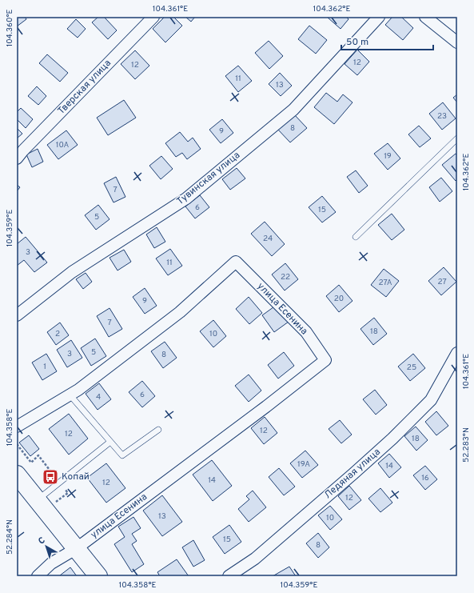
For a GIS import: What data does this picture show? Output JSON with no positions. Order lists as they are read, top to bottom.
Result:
{
  "streets": {
    "street": [
      "Тверская улица",
      "Тувинская улица",
      "улица Есенина",
      "Ледяная улица"
    ]
  },
  "places": {
    "bus stop": ["Копай"]
  },
  "house_numbers": [
    "12",
    "12",
    "11",
    "13",
    "23",
    "8",
    "9",
    "10А",
    "19",
    "7",
    "6",
    "15",
    "5",
    "24",
    "3",
    "11",
    "22",
    "27",
    "27А",
    "20",
    "9",
    "7",
    "18",
    "2",
    "10",
    "5",
    "3",
    "8",
    "1",
    "25",
    "6",
    "4",
    "12",
    "12",
    "18",
    "19А",
    "14",
    "16",
    "14",
    "12",
    "12",
    "13",
    "10",
    "15",
    "8"
  ],
  "scale_bar": "50 m",
  "north": "top left",
  "coordinates": [
    "104.361°E",
    "104.362°E",
    "104.360°E",
    "104.359°E",
    "104.358°E",
    "52.283°N",
    "52.284°N"
  ]
}
